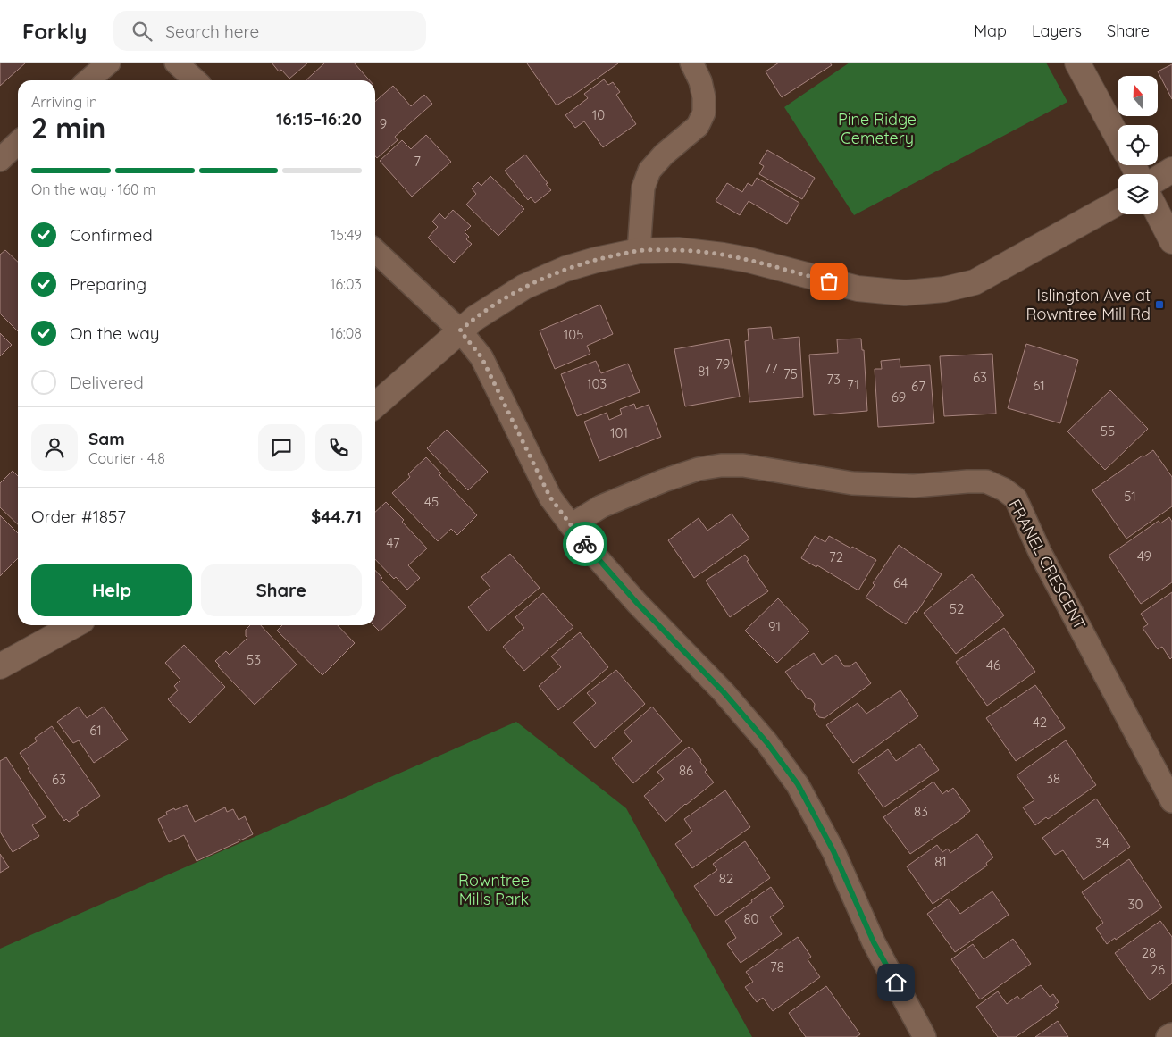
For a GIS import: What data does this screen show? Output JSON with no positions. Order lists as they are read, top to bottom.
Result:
{
  "streets": {
    "street": ["FRANEL CRESCENT"]
  },
  "parks": ["Pine Ridge Cemetery", "Rowntree Mills Park"],
  "places": {
    "transit": ["Islington Ave at Rowntree Mill Rd"]
  },
  "house_numbers": [
    "10",
    "9",
    "7",
    "105",
    "79",
    "77",
    "81",
    "75",
    "63",
    "73",
    "103",
    "71",
    "61",
    "67",
    "69",
    "55",
    "101",
    "51",
    "45",
    "47",
    "49",
    "72",
    "64",
    "52",
    "91",
    "53",
    "46",
    "42",
    "61",
    "86",
    "38",
    "63",
    "83",
    "34",
    "81",
    "82",
    "30",
    "80",
    "28",
    "78",
    "26"
  ],
  "north": "top",
  "page": {
    "header": "Forkly",
    "search": "Search here",
    "nav": ["Map", "Layers", "Share"],
    "heading": ["2 min", "Arriving in", "16:15–16:20"],
    "panel": [
      "Sam",
      "Courier · 4.8",
      "Order #1857",
      "$44.71"
    ],
    "bar": "On the way · 160 m",
    "list": [
      ["Confirmed", "15:49"],
      ["Preparing", "16:03"],
      ["On the way", "16:08"],
      "Delivered"
    ],
    "buttons": ["Help", "Share"]
  }
}
